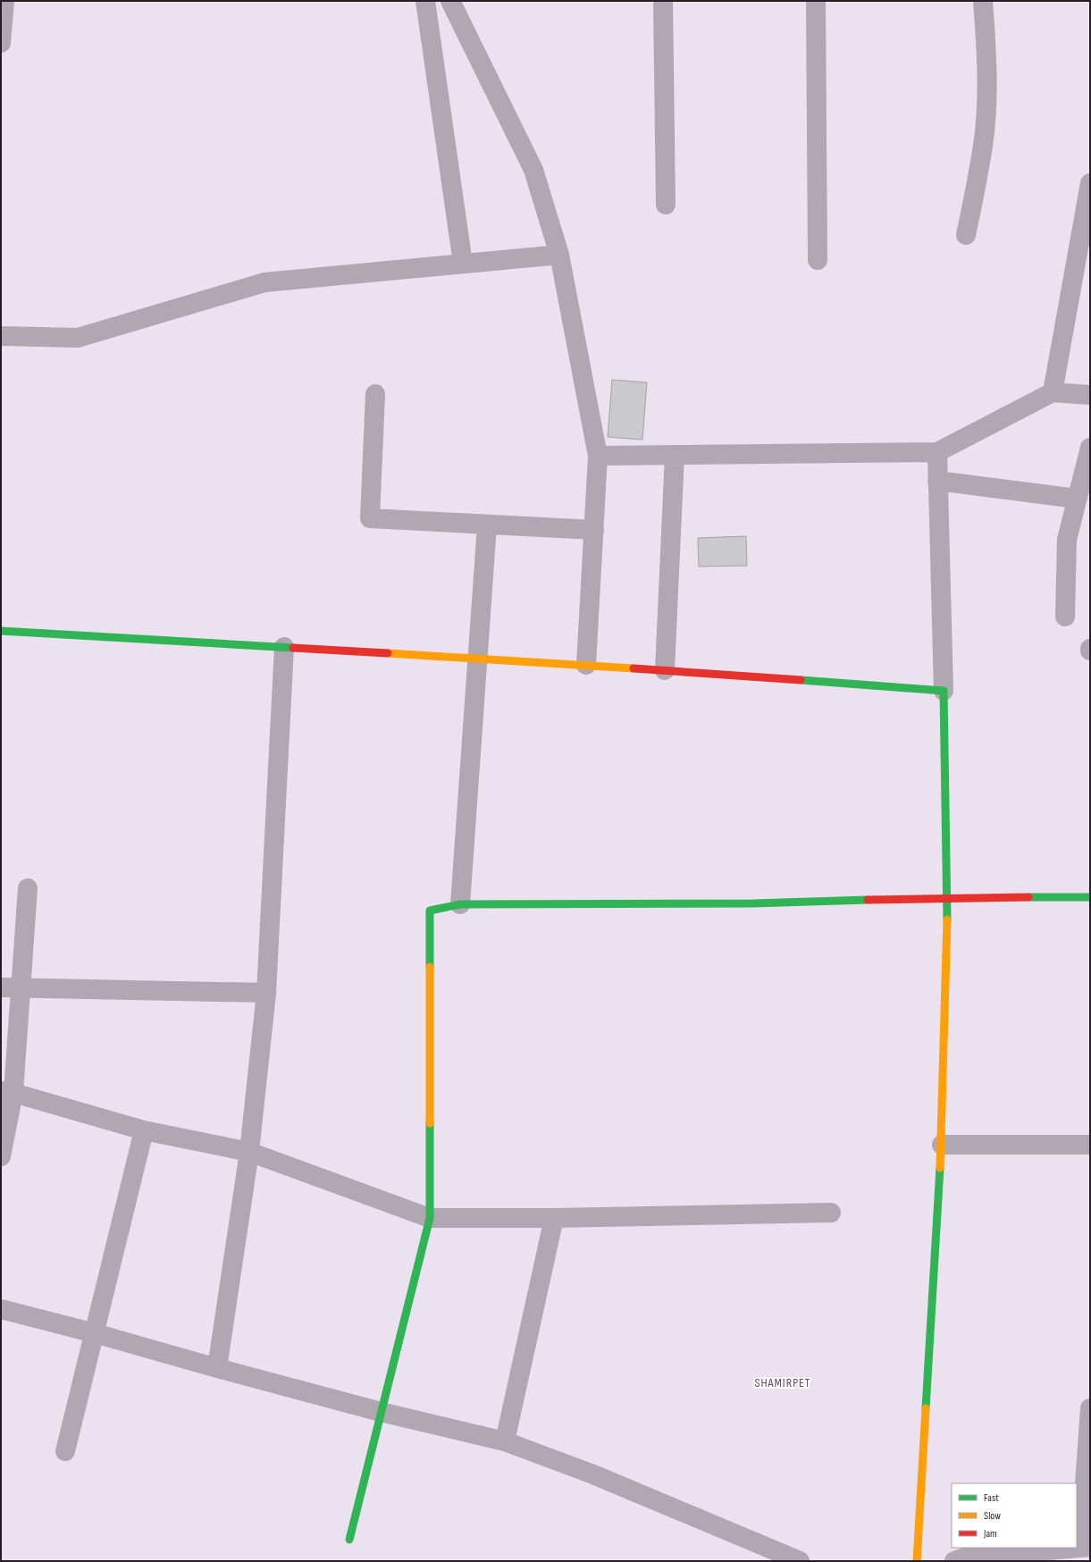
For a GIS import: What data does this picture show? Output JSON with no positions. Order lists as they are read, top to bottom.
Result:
{
  "districts": ["SHAMIRPET"],
  "legend": ["Fast", "Slow", "Jam"]
}
